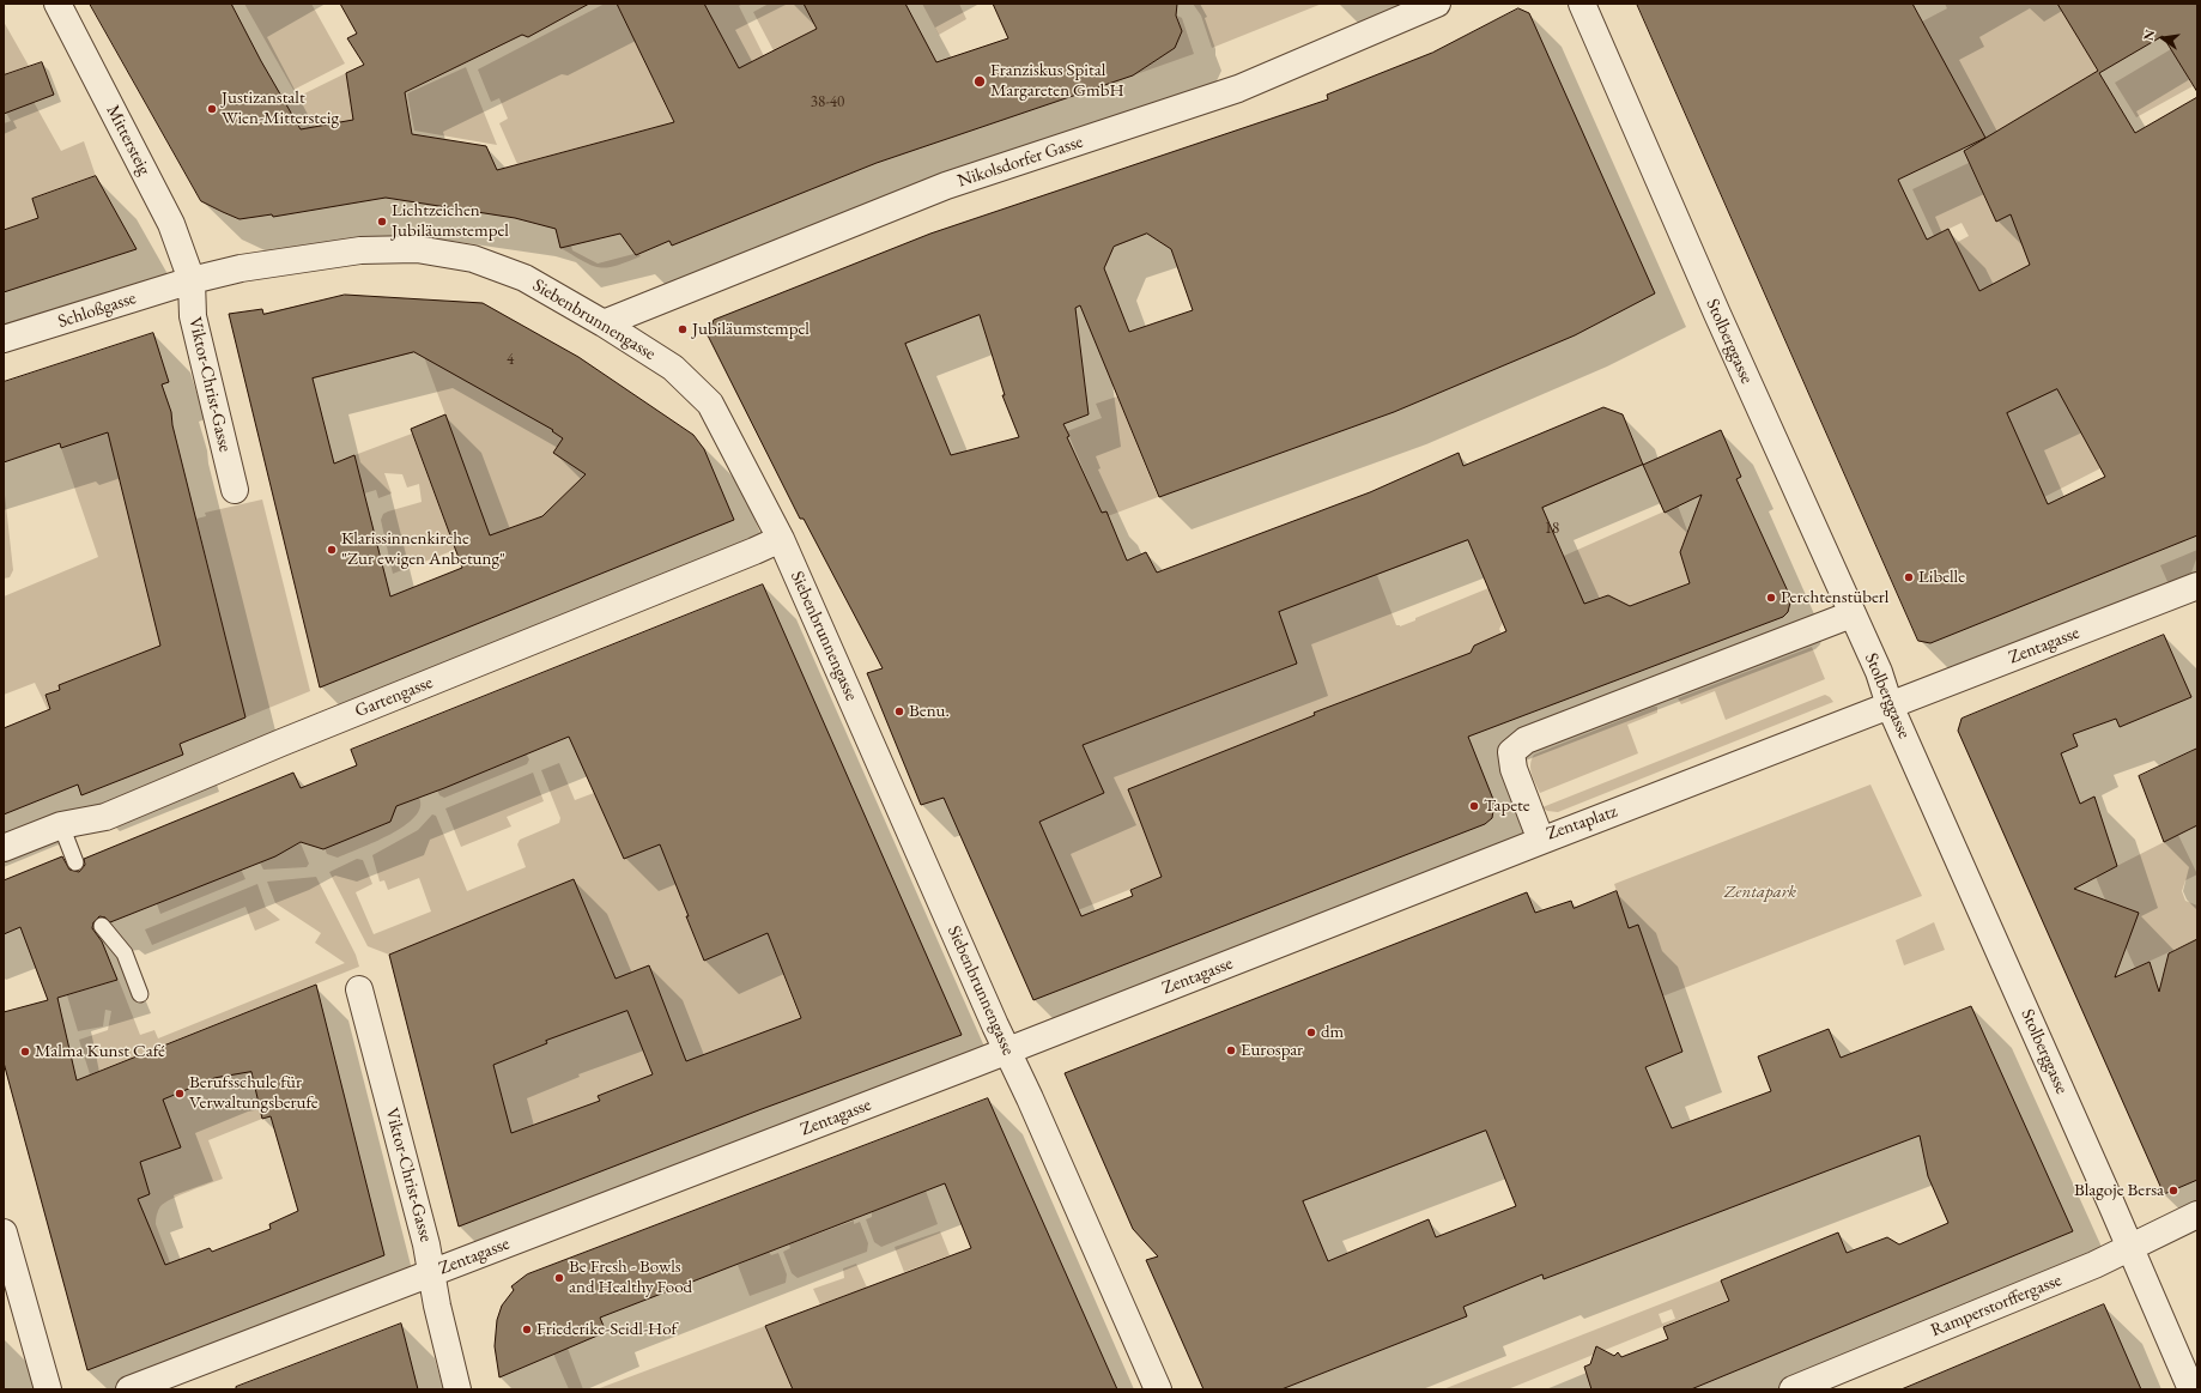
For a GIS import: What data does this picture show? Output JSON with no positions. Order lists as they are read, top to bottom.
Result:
{
  "streets": {
    "street": [
      "Mittersteig",
      "Nikolsdorfer Gasse",
      "Schloßgasse",
      "Siebenbrunnengasse",
      "Stolberggasse",
      "Viktor-Christ-Gasse",
      "Zentagasse",
      "Gartengasse",
      "Zentaplatz",
      "Ramperstorffergasse"
    ]
  },
  "crossings": [
    ["Mittersteig", "Schloßgasse"],
    ["Mittersteig", "Siebenbrunnengasse"],
    ["Mittersteig", "Viktor-Christ-Gasse"],
    ["Nikolsdorfer Gasse", "Siebenbrunnengasse"],
    ["Schloßgasse", "Siebenbrunnengasse"],
    ["Schloßgasse", "Viktor-Christ-Gasse"],
    ["Siebenbrunnengasse", "Viktor-Christ-Gasse"],
    ["Siebenbrunnengasse", "Zentagasse"],
    ["Siebenbrunnengasse", "Gartengasse"],
    ["Stolberggasse", "Zentagasse"],
    ["Stolberggasse", "Zentaplatz"],
    ["Stolberggasse", "Ramperstorffergasse"],
    ["Viktor-Christ-Gasse", "Zentagasse"],
    ["Zentagasse", "Zentaplatz"]
  ],
  "parks": ["Zentapark"],
  "places": [
    "Franziskus Spital Margareten GmbH",
    "Justizanstalt Wien-Mittersteig",
    "Lichtzeichen Jubiläumstempel",
    "Jubiläumstempel",
    "Klarissinnenkirche \"Zur ewigen Anbetung\"",
    "Libelle",
    "Perchtenstüberl",
    "Benu.",
    "Tapete",
    "dm",
    "Eurospar",
    "Malma Kunst Café",
    "Berufsschule für Verwaltungsberufe",
    "Blagoje Bersa",
    "Be Fresh - Bowls and Healthy Food",
    "Friederike-Seidl-Hof"
  ],
  "house_numbers": ["38-40", "4", "18"],
  "north": "left"
}
